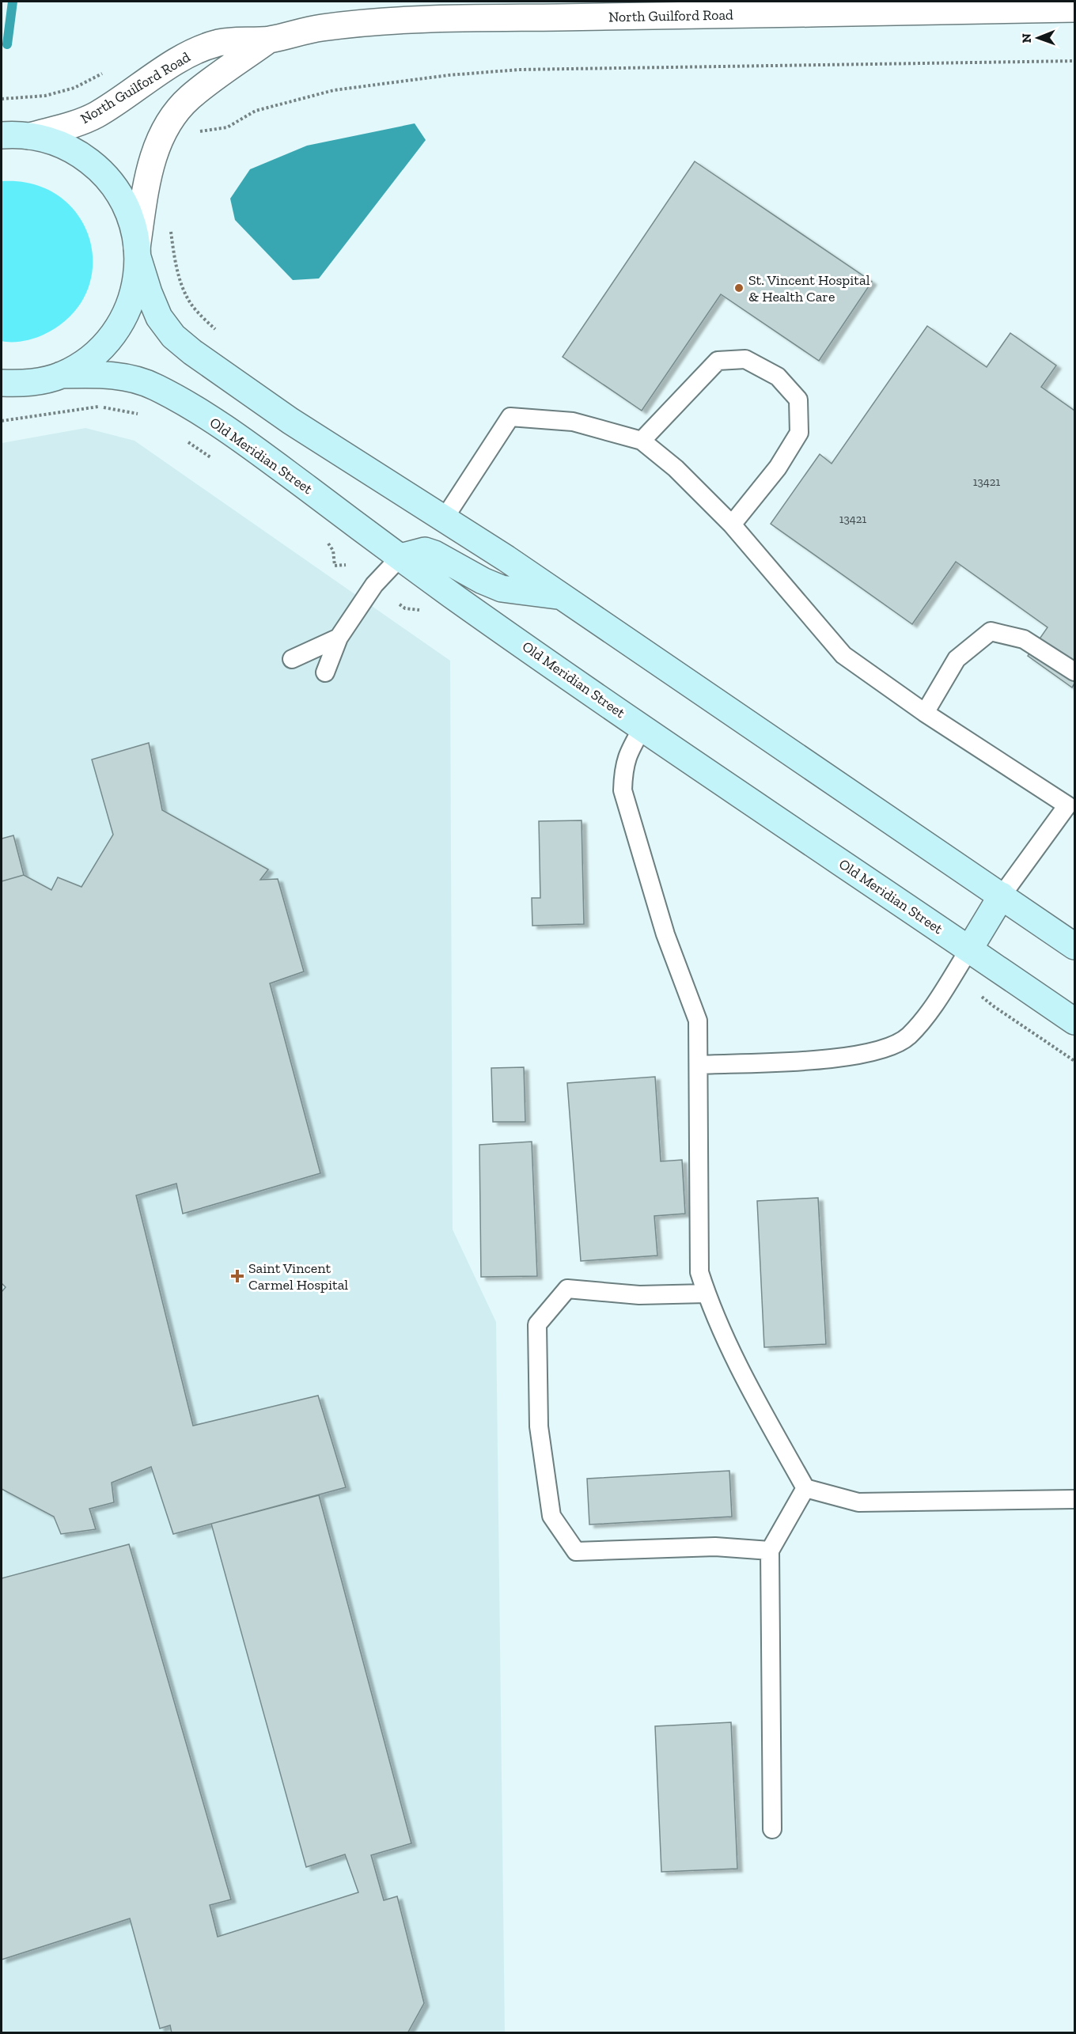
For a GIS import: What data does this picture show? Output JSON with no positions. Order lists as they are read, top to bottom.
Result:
{
  "streets": {
    "main road": ["Old Meridian Street"],
    "street": ["North Guilford Road"]
  },
  "places": {
    "other": ["St. Vincent Hospital & Health Care"],
    "health": ["Saint Vincent Carmel Hospital"]
  },
  "house_numbers": ["13421", "13421"],
  "north": "left"
}
